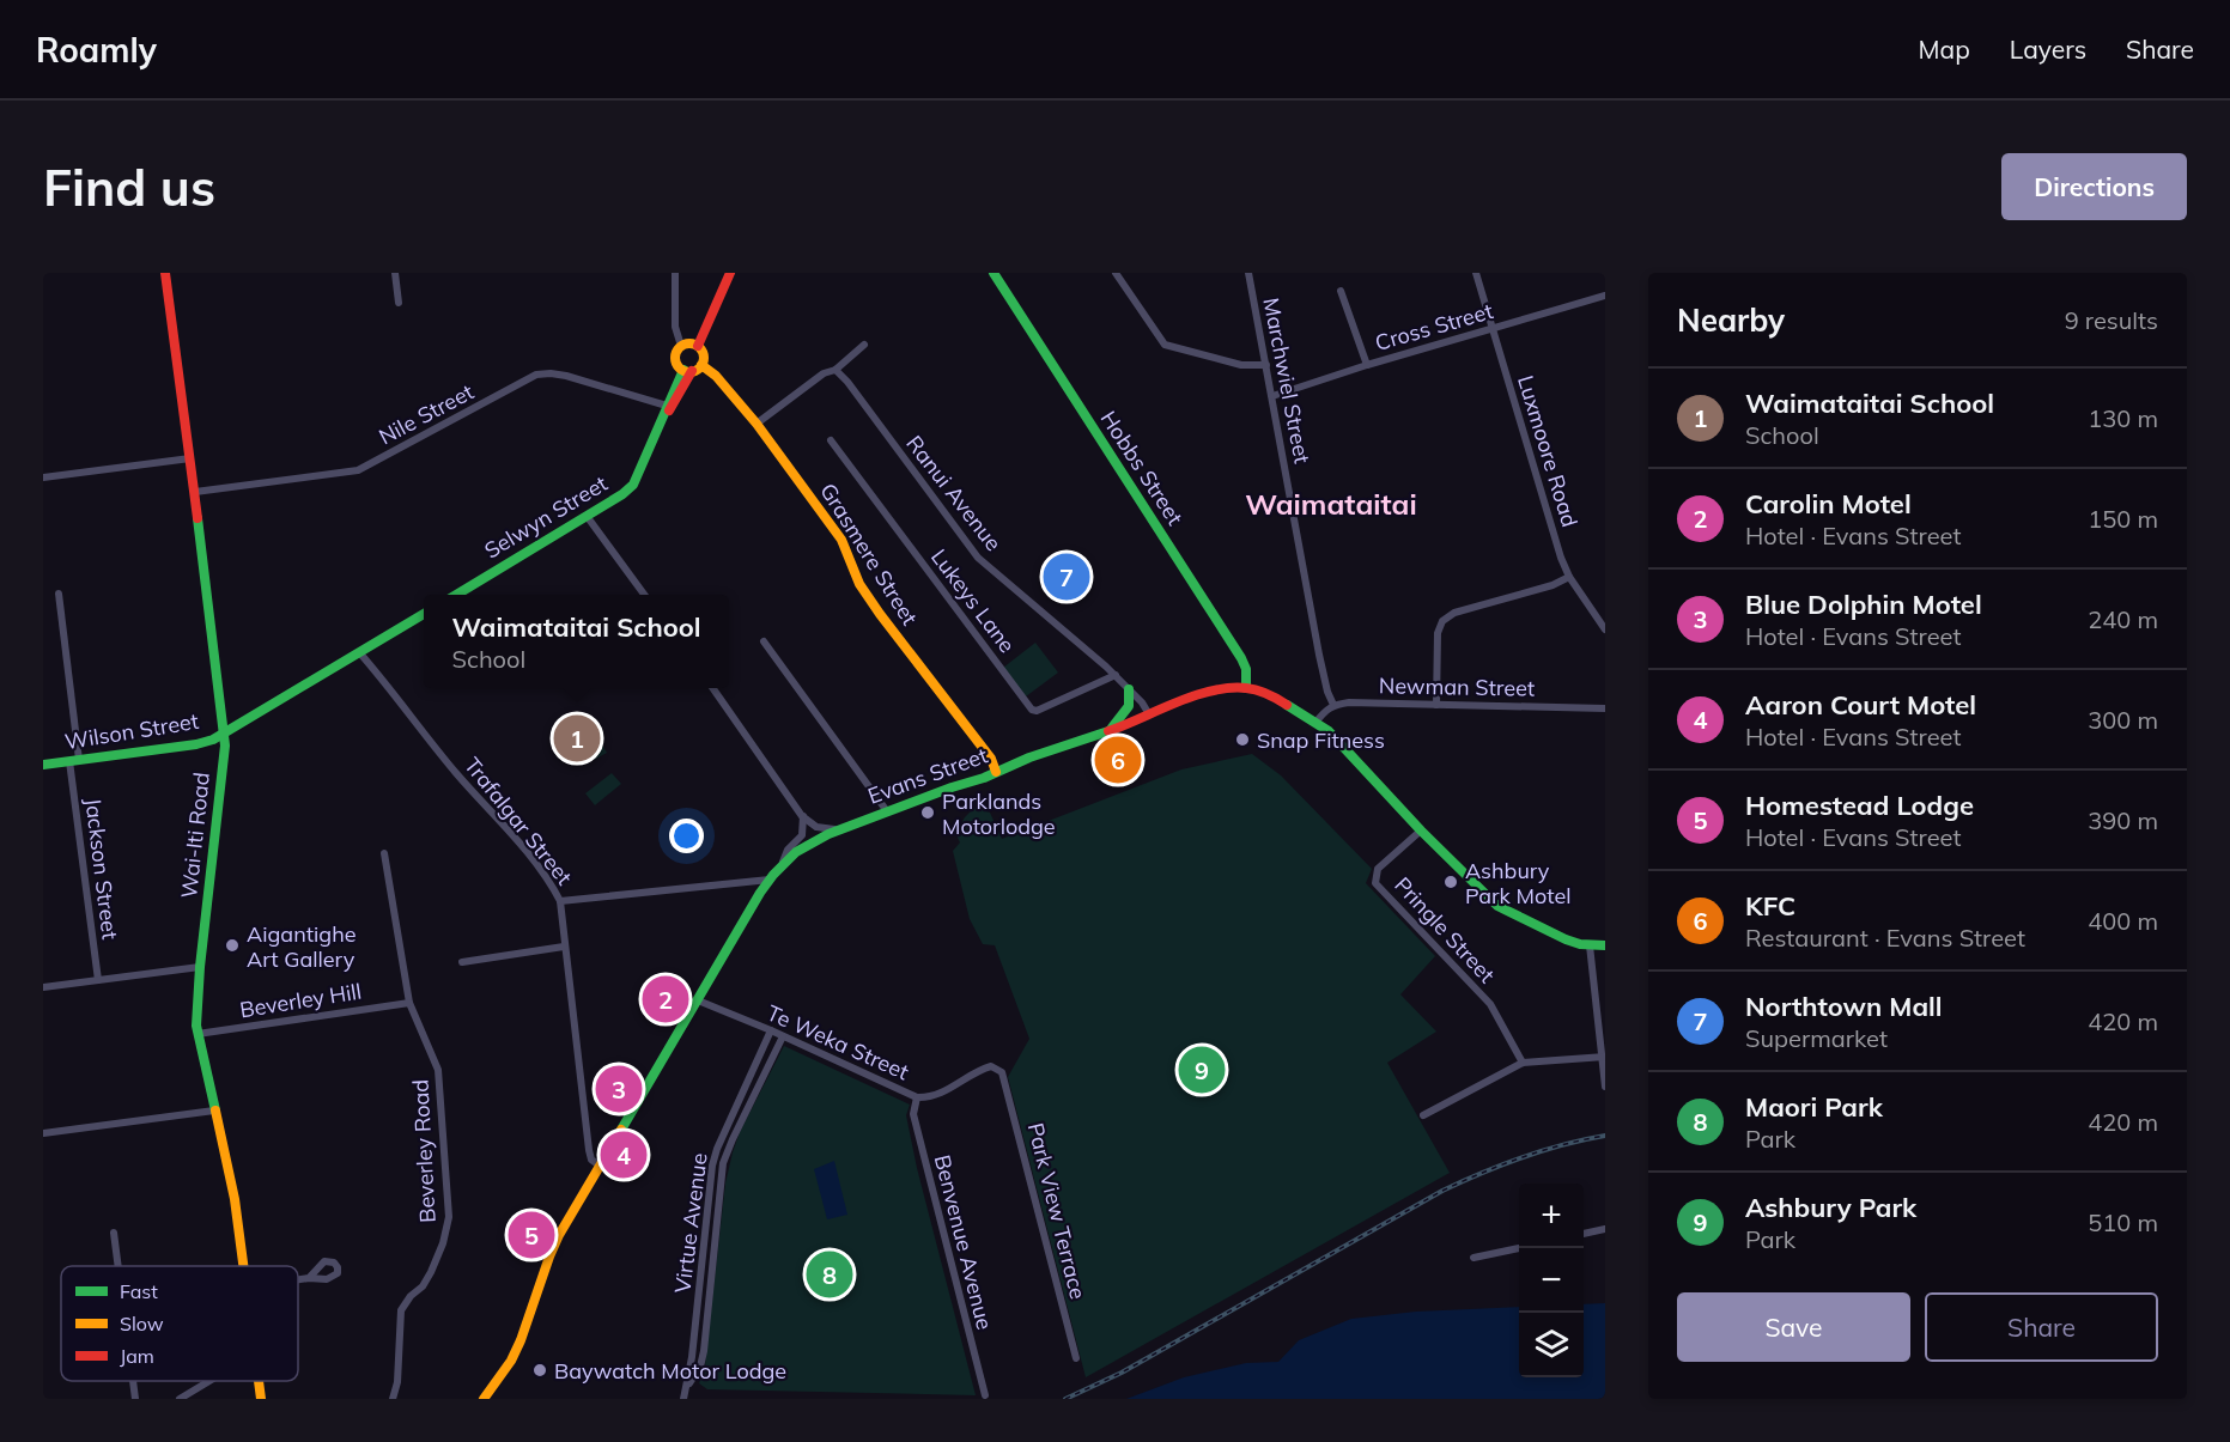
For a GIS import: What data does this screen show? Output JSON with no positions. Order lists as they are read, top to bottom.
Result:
{
  "streets": {
    "main road": [
      "Hobbs Street",
      "Selwyn Street",
      "Grasmere Street",
      "Wilson Street",
      "Evans Street",
      "Wai-Iti Road"
    ],
    "street": [
      "Cross Street",
      "Marchwiel Street",
      "Nile Street",
      "Luxmoore Road",
      "Ranui Avenue",
      "Lukeys Lane",
      "Newman Street",
      "Trafalgar Street",
      "Jackson Street",
      "Pringle Street",
      "Beverley Hill",
      "Te Weka Street",
      "Beverley Road",
      "Park View Terrace",
      "Virtue Avenue",
      "Benvenue Avenue"
    ]
  },
  "crossings": [
    ["Cross Street", "Marchwiel Street"],
    ["Cross Street", "Luxmoore Road"],
    ["Marchwiel Street", "Newman Street"],
    ["Nile Street", "Selwyn Street"],
    ["Nile Street", "Wai-Iti Road"],
    ["Hobbs Street", "Evans Street"],
    ["Ranui Avenue", "Lukeys Lane"],
    ["Ranui Avenue", "Evans Street"],
    ["Selwyn Street", "Grasmere Street"],
    ["Grasmere Street", "Evans Street"],
    ["Wilson Street", "Wai-Iti Road"],
    ["Wilson Street", "Jackson Street"],
    ["Evans Street", "Trafalgar Street"],
    ["Evans Street", "Pringle Street"],
    ["Evans Street", "Te Weka Street"],
    ["Wai-Iti Road", "Beverley Hill"],
    ["Beverley Hill", "Beverley Road"],
    ["Te Weka Street", "Park View Terrace"],
    ["Te Weka Street", "Virtue Avenue"],
    ["Te Weka Street", "Benvenue Avenue"]
  ],
  "districts": ["Waimataitai"],
  "places": [
    "Snap Fitness",
    "Parklands Motorlodge",
    "Ashbury Park Motel",
    "Aigantighe Art Gallery",
    "Baywatch Motor Lodge"
  ],
  "legend": ["Fast", "Slow", "Jam"],
  "page": {
    "header": "Roamly",
    "nav": ["Map", "Layers", "Share"],
    "buttons": [
      "Directions",
      ["Save", "Share"]
    ],
    "title": "Find us",
    "heading": ["Nearby", "9 results"],
    "list": [
      {
        "mark": "1",
        "name": "Waimataitai School",
        "note": "School",
        "value": "130 m"
      },
      {
        "mark": "2",
        "name": "Carolin Motel",
        "note": "Hotel · Evans Street",
        "value": "150 m"
      },
      {
        "mark": "3",
        "name": "Blue Dolphin Motel",
        "note": "Hotel · Evans Street",
        "value": "240 m"
      },
      {
        "mark": "4",
        "name": "Aaron Court Motel",
        "note": "Hotel · Evans Street",
        "value": "300 m"
      },
      {
        "mark": "5",
        "name": "Homestead Lodge",
        "note": "Hotel · Evans Street",
        "value": "390 m"
      },
      {
        "mark": "6",
        "name": "KFC",
        "note": "Restaurant · Evans Street",
        "value": "400 m"
      },
      {
        "mark": "7",
        "name": "Northtown Mall",
        "note": "Supermarket",
        "value": "420 m"
      },
      {
        "mark": "8",
        "name": "Maori Park",
        "note": "Park",
        "value": "420 m"
      },
      {
        "mark": "9",
        "name": "Ashbury Park",
        "note": "Park",
        "value": "510 m"
      }
    ],
    "pins": [
      "7",
      "1",
      "6",
      "2",
      "9",
      "3",
      "4",
      "5",
      "8"
    ],
    "popup": ["Waimataitai School", "School"],
    "map_buttons": ["+", "−"]
  }
}
